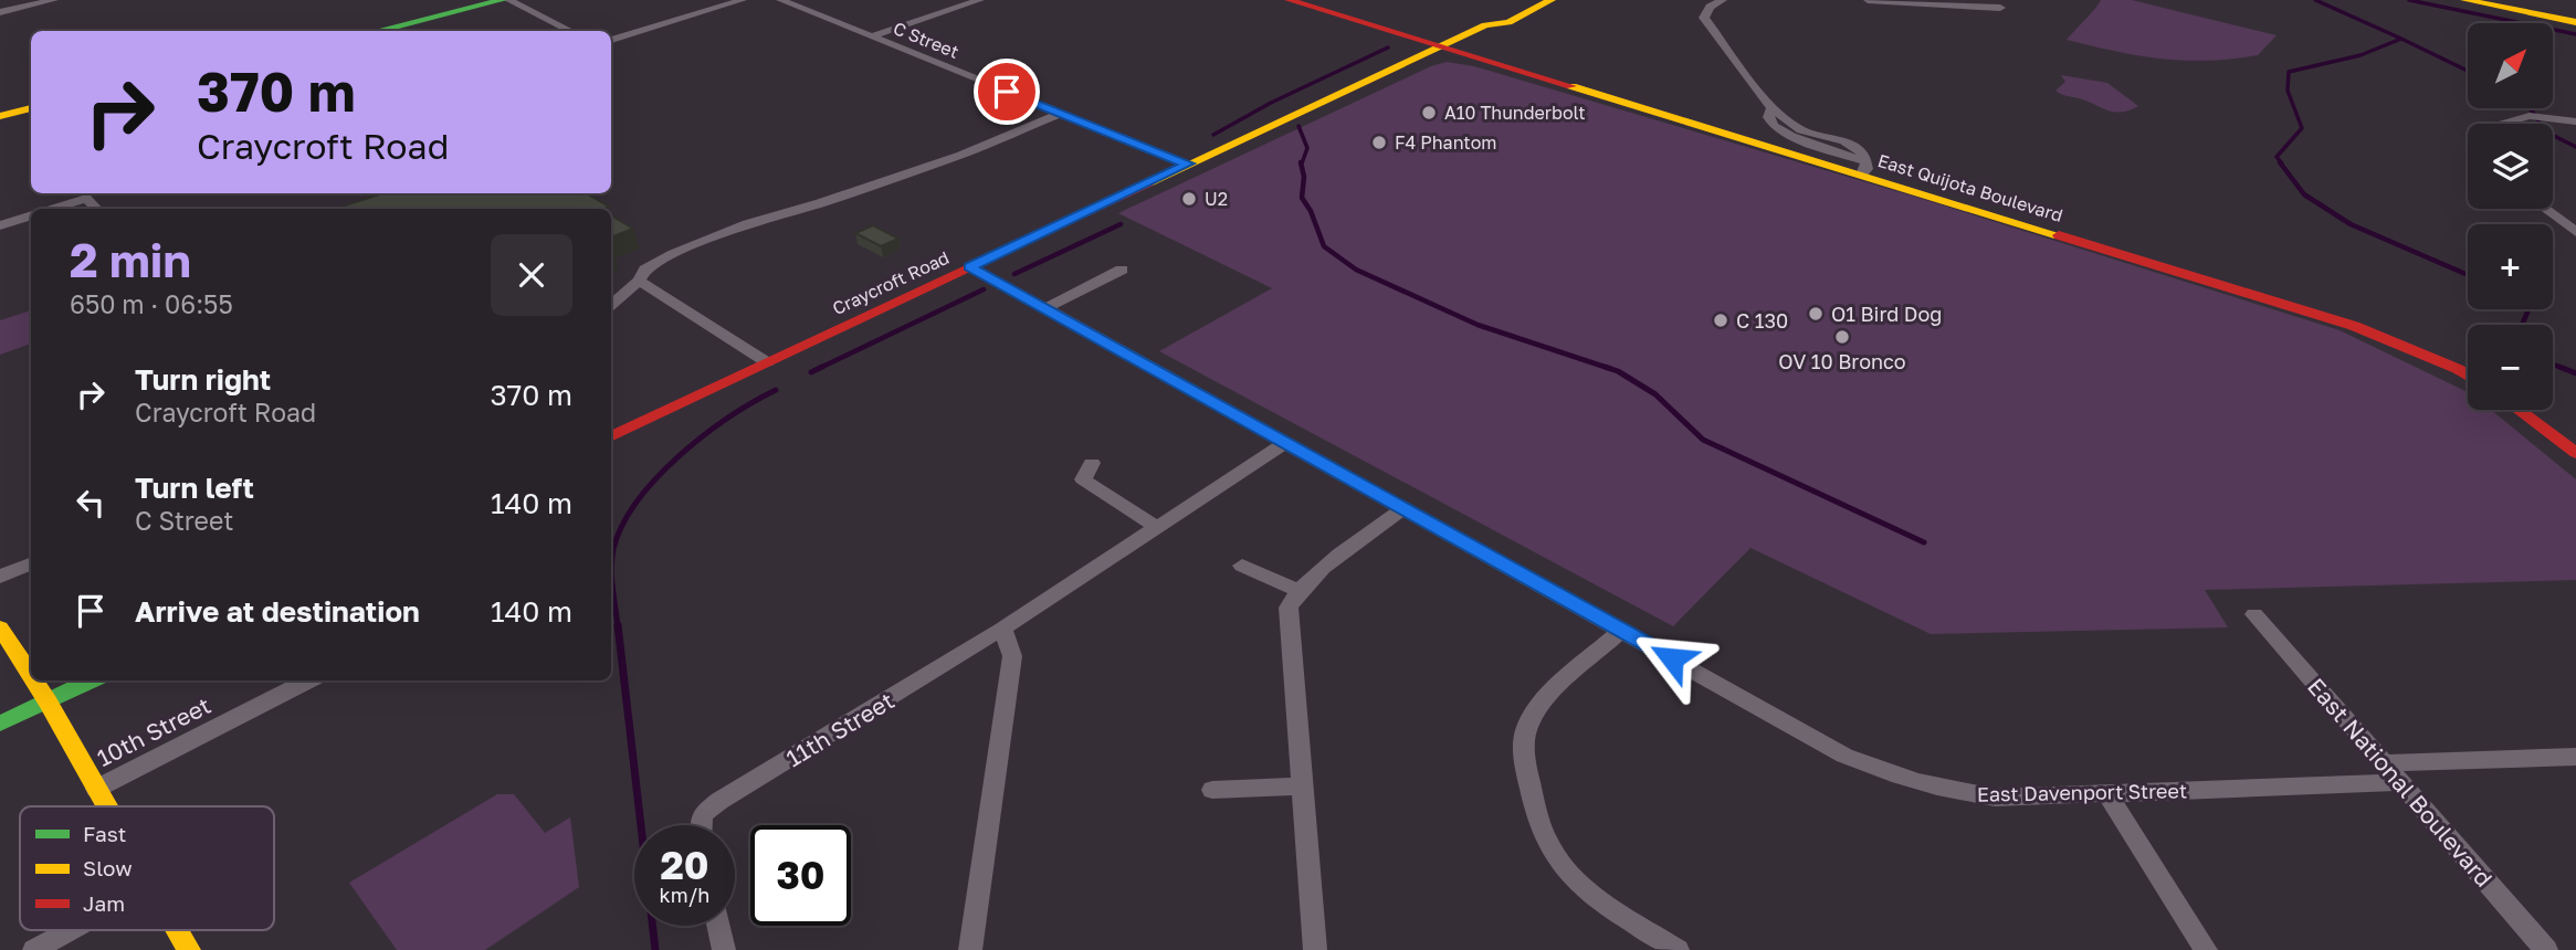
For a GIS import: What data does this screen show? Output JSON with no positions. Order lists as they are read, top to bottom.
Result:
{
  "streets": {
    "street": [
      "C Street",
      "East Quijota Boulevard",
      "Craycroft Road",
      "11th Street",
      "10th Street",
      "East National Boulevard",
      "East Davenport Street"
    ]
  },
  "crossings": [
    ["C Street", "Craycroft Road"],
    ["East Quijota Boulevard", "Craycroft Road"],
    ["Craycroft Road", "East Davenport Street"],
    ["11th Street", "East Davenport Street"],
    ["East National Boulevard", "East Davenport Street"]
  ],
  "places": [
    "A10 Thunderbolt",
    "F4 Phantom",
    "U2",
    "O1 Bird Dog",
    "C 130",
    "OV 10 Bronco"
  ],
  "legend": ["Fast", "Slow", "Jam"],
  "north": "top right",
  "page": {
    "map_buttons": ["+", "−"],
    "turn": ["370 m", "Craycroft Road"],
    "heading": ["2 min", "650 m · 06:55"],
    "list": [
      {
        "name": "Turn right",
        "note": "Craycroft Road",
        "value": "370 m"
      },
      {
        "name": "Turn left",
        "note": "C Street",
        "value": "140 m"
      },
      {
        "name": "Arrive at destination",
        "value": "140 m"
      }
    ],
    "speed": "20 km/h",
    "limit": "30"
  }
}
